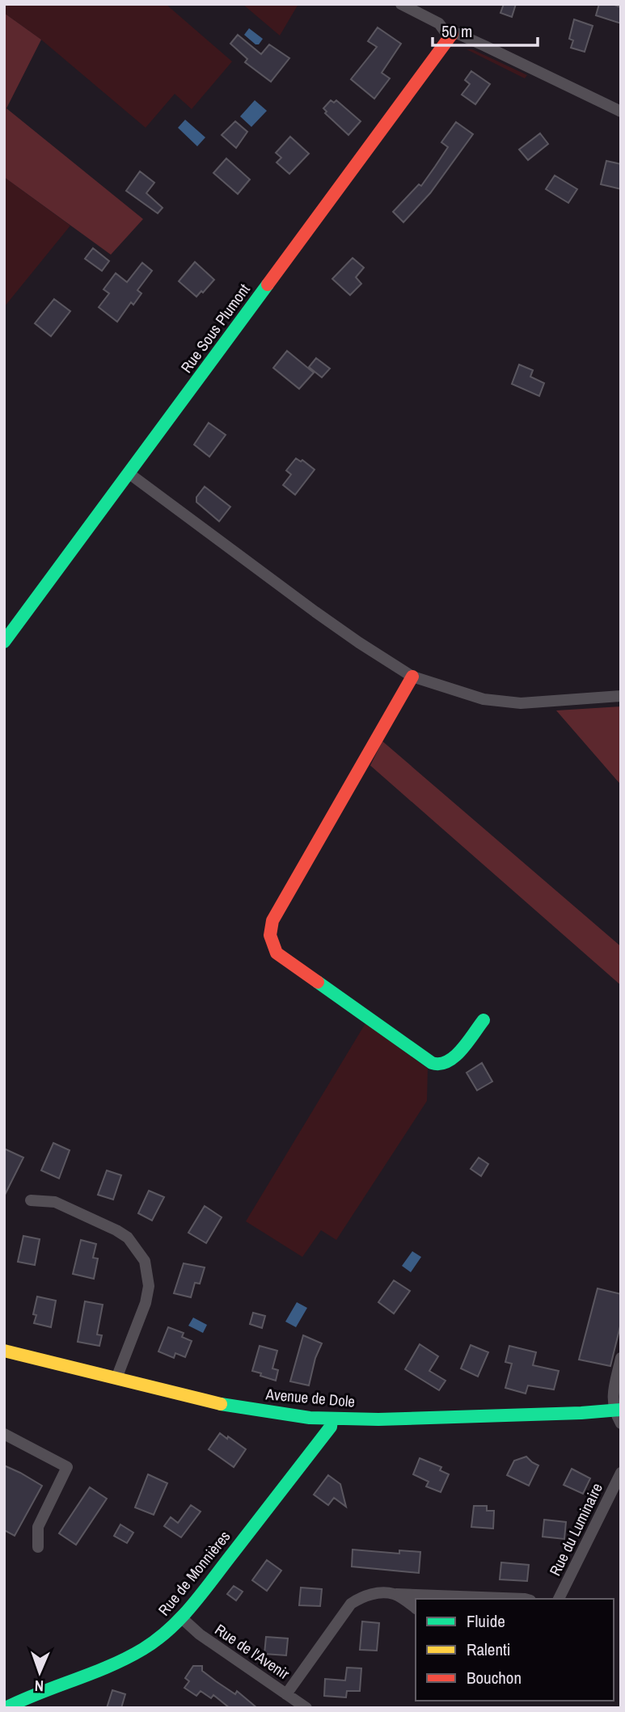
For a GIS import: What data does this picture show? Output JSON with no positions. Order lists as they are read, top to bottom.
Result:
{
  "streets": {
    "street": [
      "Rue Sous Plumont",
      "Avenue de Dole",
      "Rue du Luminaire",
      "Rue de Monnières",
      "Rue de l'Avenir"
    ]
  },
  "crossings": [
    ["Avenue de Dole", "Rue de Monnières"],
    ["Rue de Monnières", "Rue de l'Avenir"]
  ],
  "legend": ["Fluide", "Ralenti", "Bouchon"],
  "scale_bar": "50 m",
  "north": "bottom"
}
